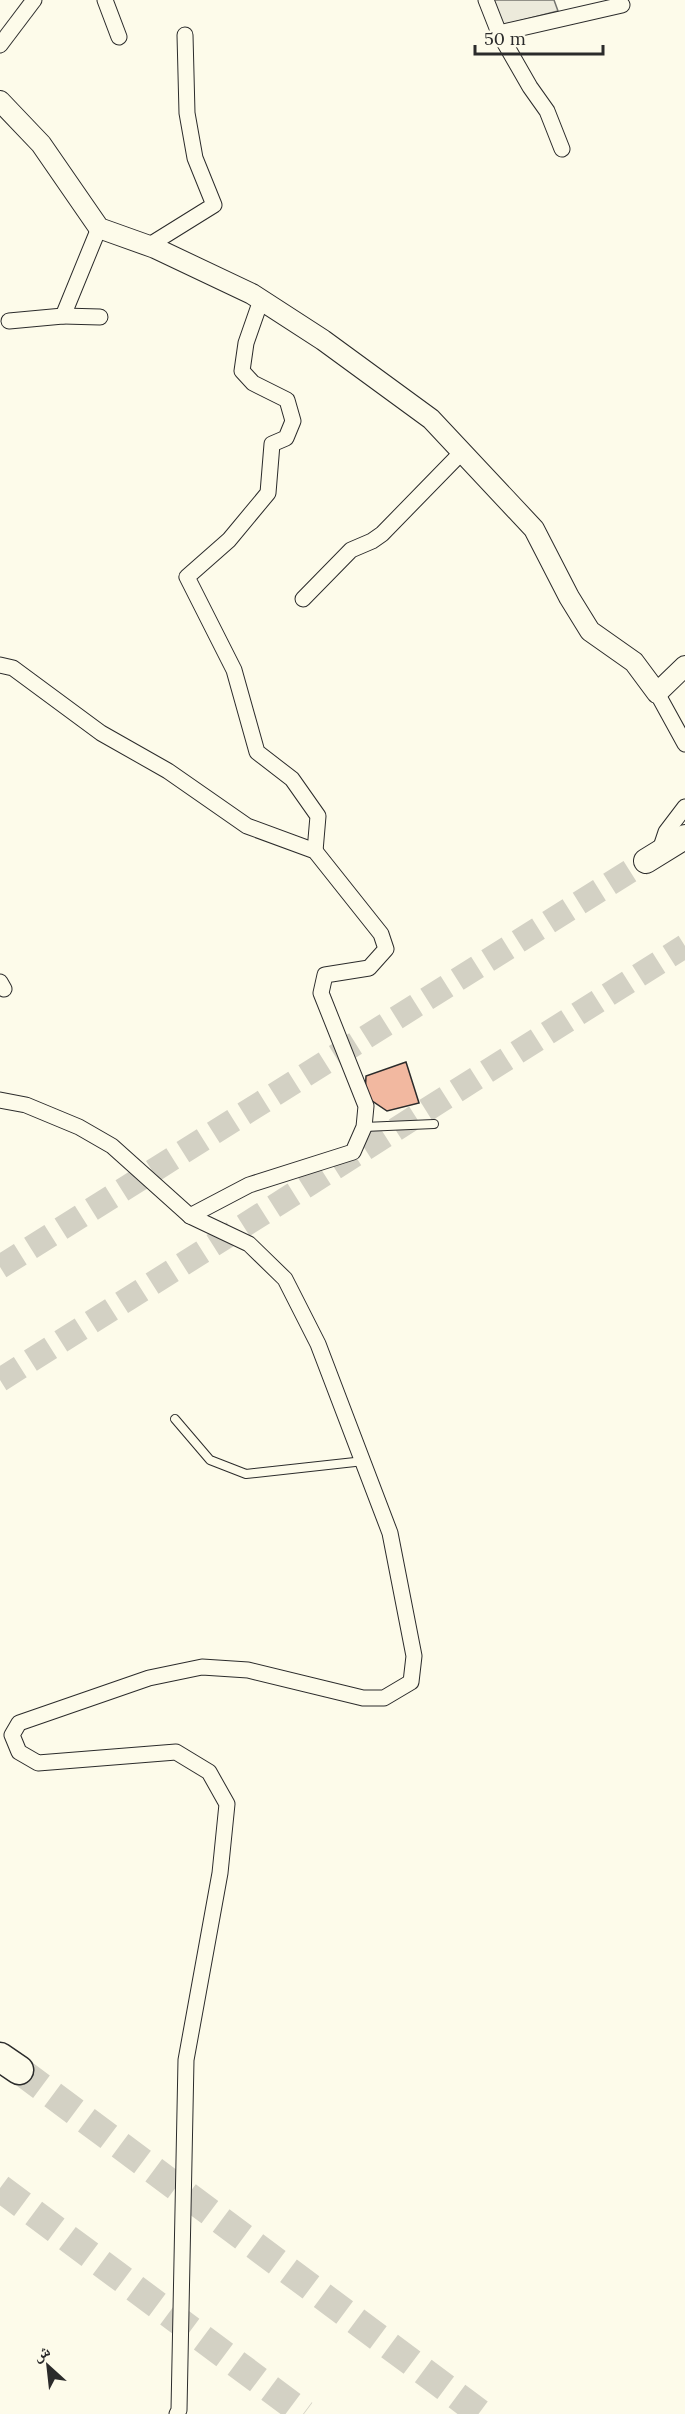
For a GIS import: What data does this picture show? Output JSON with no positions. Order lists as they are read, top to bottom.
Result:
{
  "scale_bar": "50 m",
  "north": "top left"
}
